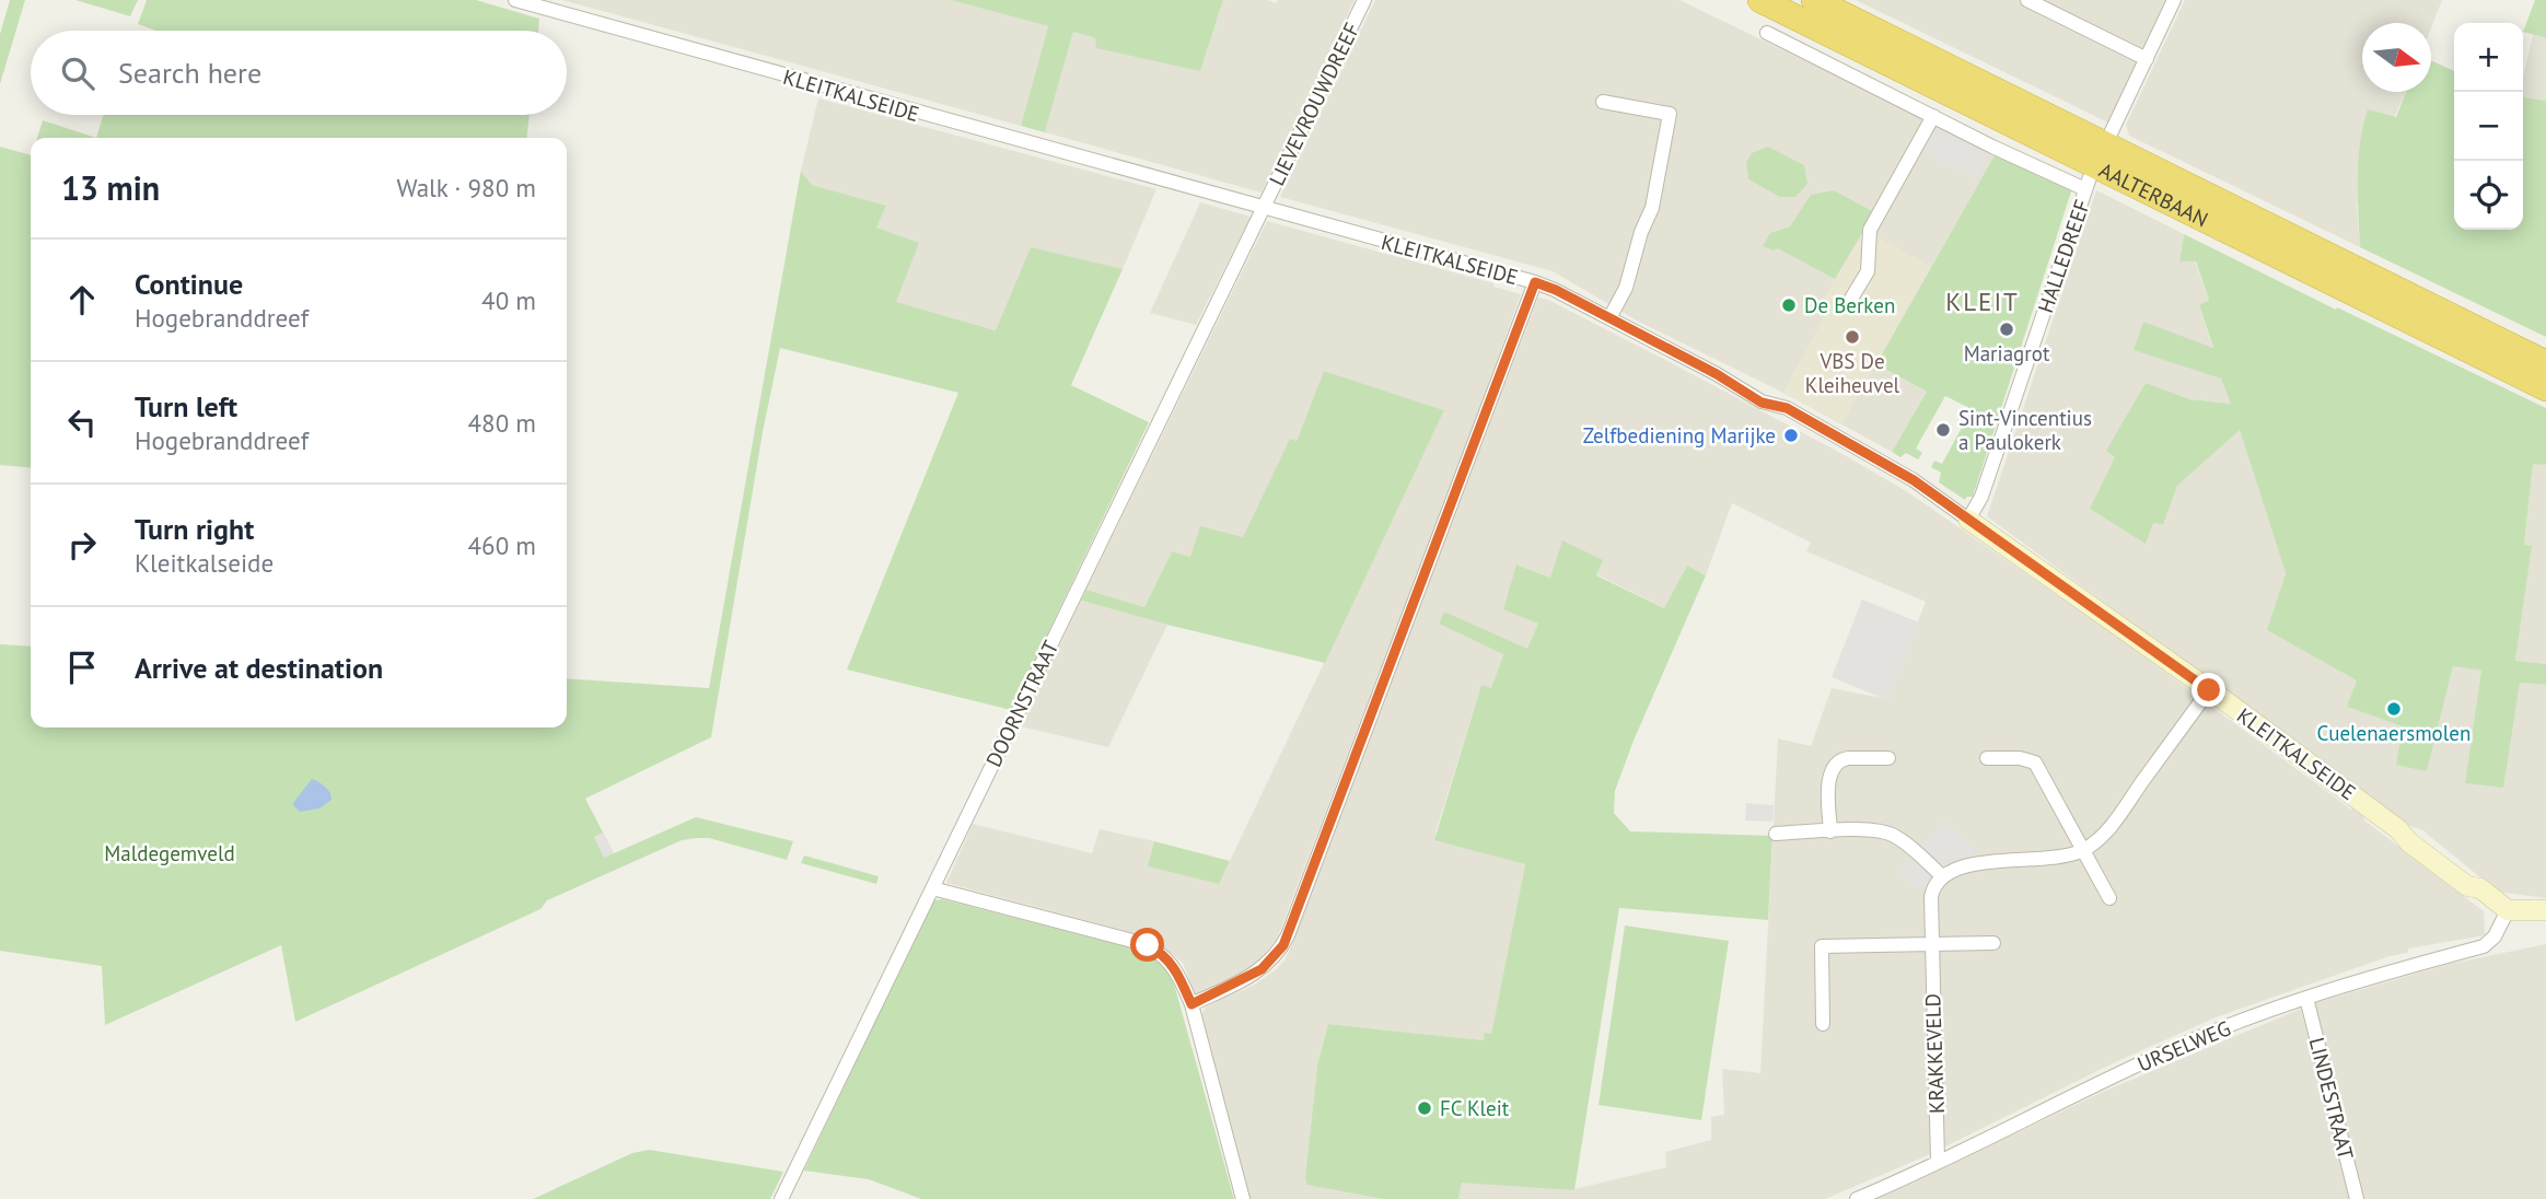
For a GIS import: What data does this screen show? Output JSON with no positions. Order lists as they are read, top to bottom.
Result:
{
  "streets": {
    "highway": ["AALTERBAAN"],
    "street": [
      "KLEITKALSEIDE",
      "LIEVEVROUWDREEF",
      "HALLEDREEF",
      "DOORNSTRAAT",
      "URSELWEG",
      "KRAKKEVELD",
      "LINDESTRAAT"
    ]
  },
  "crossings": [
    ["KLEITKALSEIDE", "LIEVEVROUWDREEF"],
    ["KLEITKALSEIDE", "HALLEDREEF"],
    ["KLEITKALSEIDE", "DOORNSTRAAT"],
    ["KLEITKALSEIDE", "URSELWEG"],
    ["LIEVEVROUWDREEF", "DOORNSTRAAT"],
    ["AALTERBAAN", "HALLEDREEF"],
    ["URSELWEG", "KRAKKEVELD"],
    ["URSELWEG", "LINDESTRAAT"]
  ],
  "districts": ["KLEIT"],
  "parks": ["Maldegemveld"],
  "places": [
    "De Berken",
    "Mariagrot",
    "VBS De Kleiheuvel",
    "Sint-Vincentius a Paulokerk",
    "Zelfbediening Marijke",
    "Cuelenaersmolen",
    "FC Kleit"
  ],
  "north": "right",
  "page": {
    "map_buttons": ["+", "−"],
    "search": "Search here",
    "heading": ["13 min", "Walk · 980 m"],
    "list": [
      ["Continue", "Hogebranddreef", "40 m"],
      ["Turn left", "Hogebranddreef", "480 m"],
      ["Turn right", "Kleitkalseide", "460 m"],
      "Arrive at destination"
    ]
  }
}
